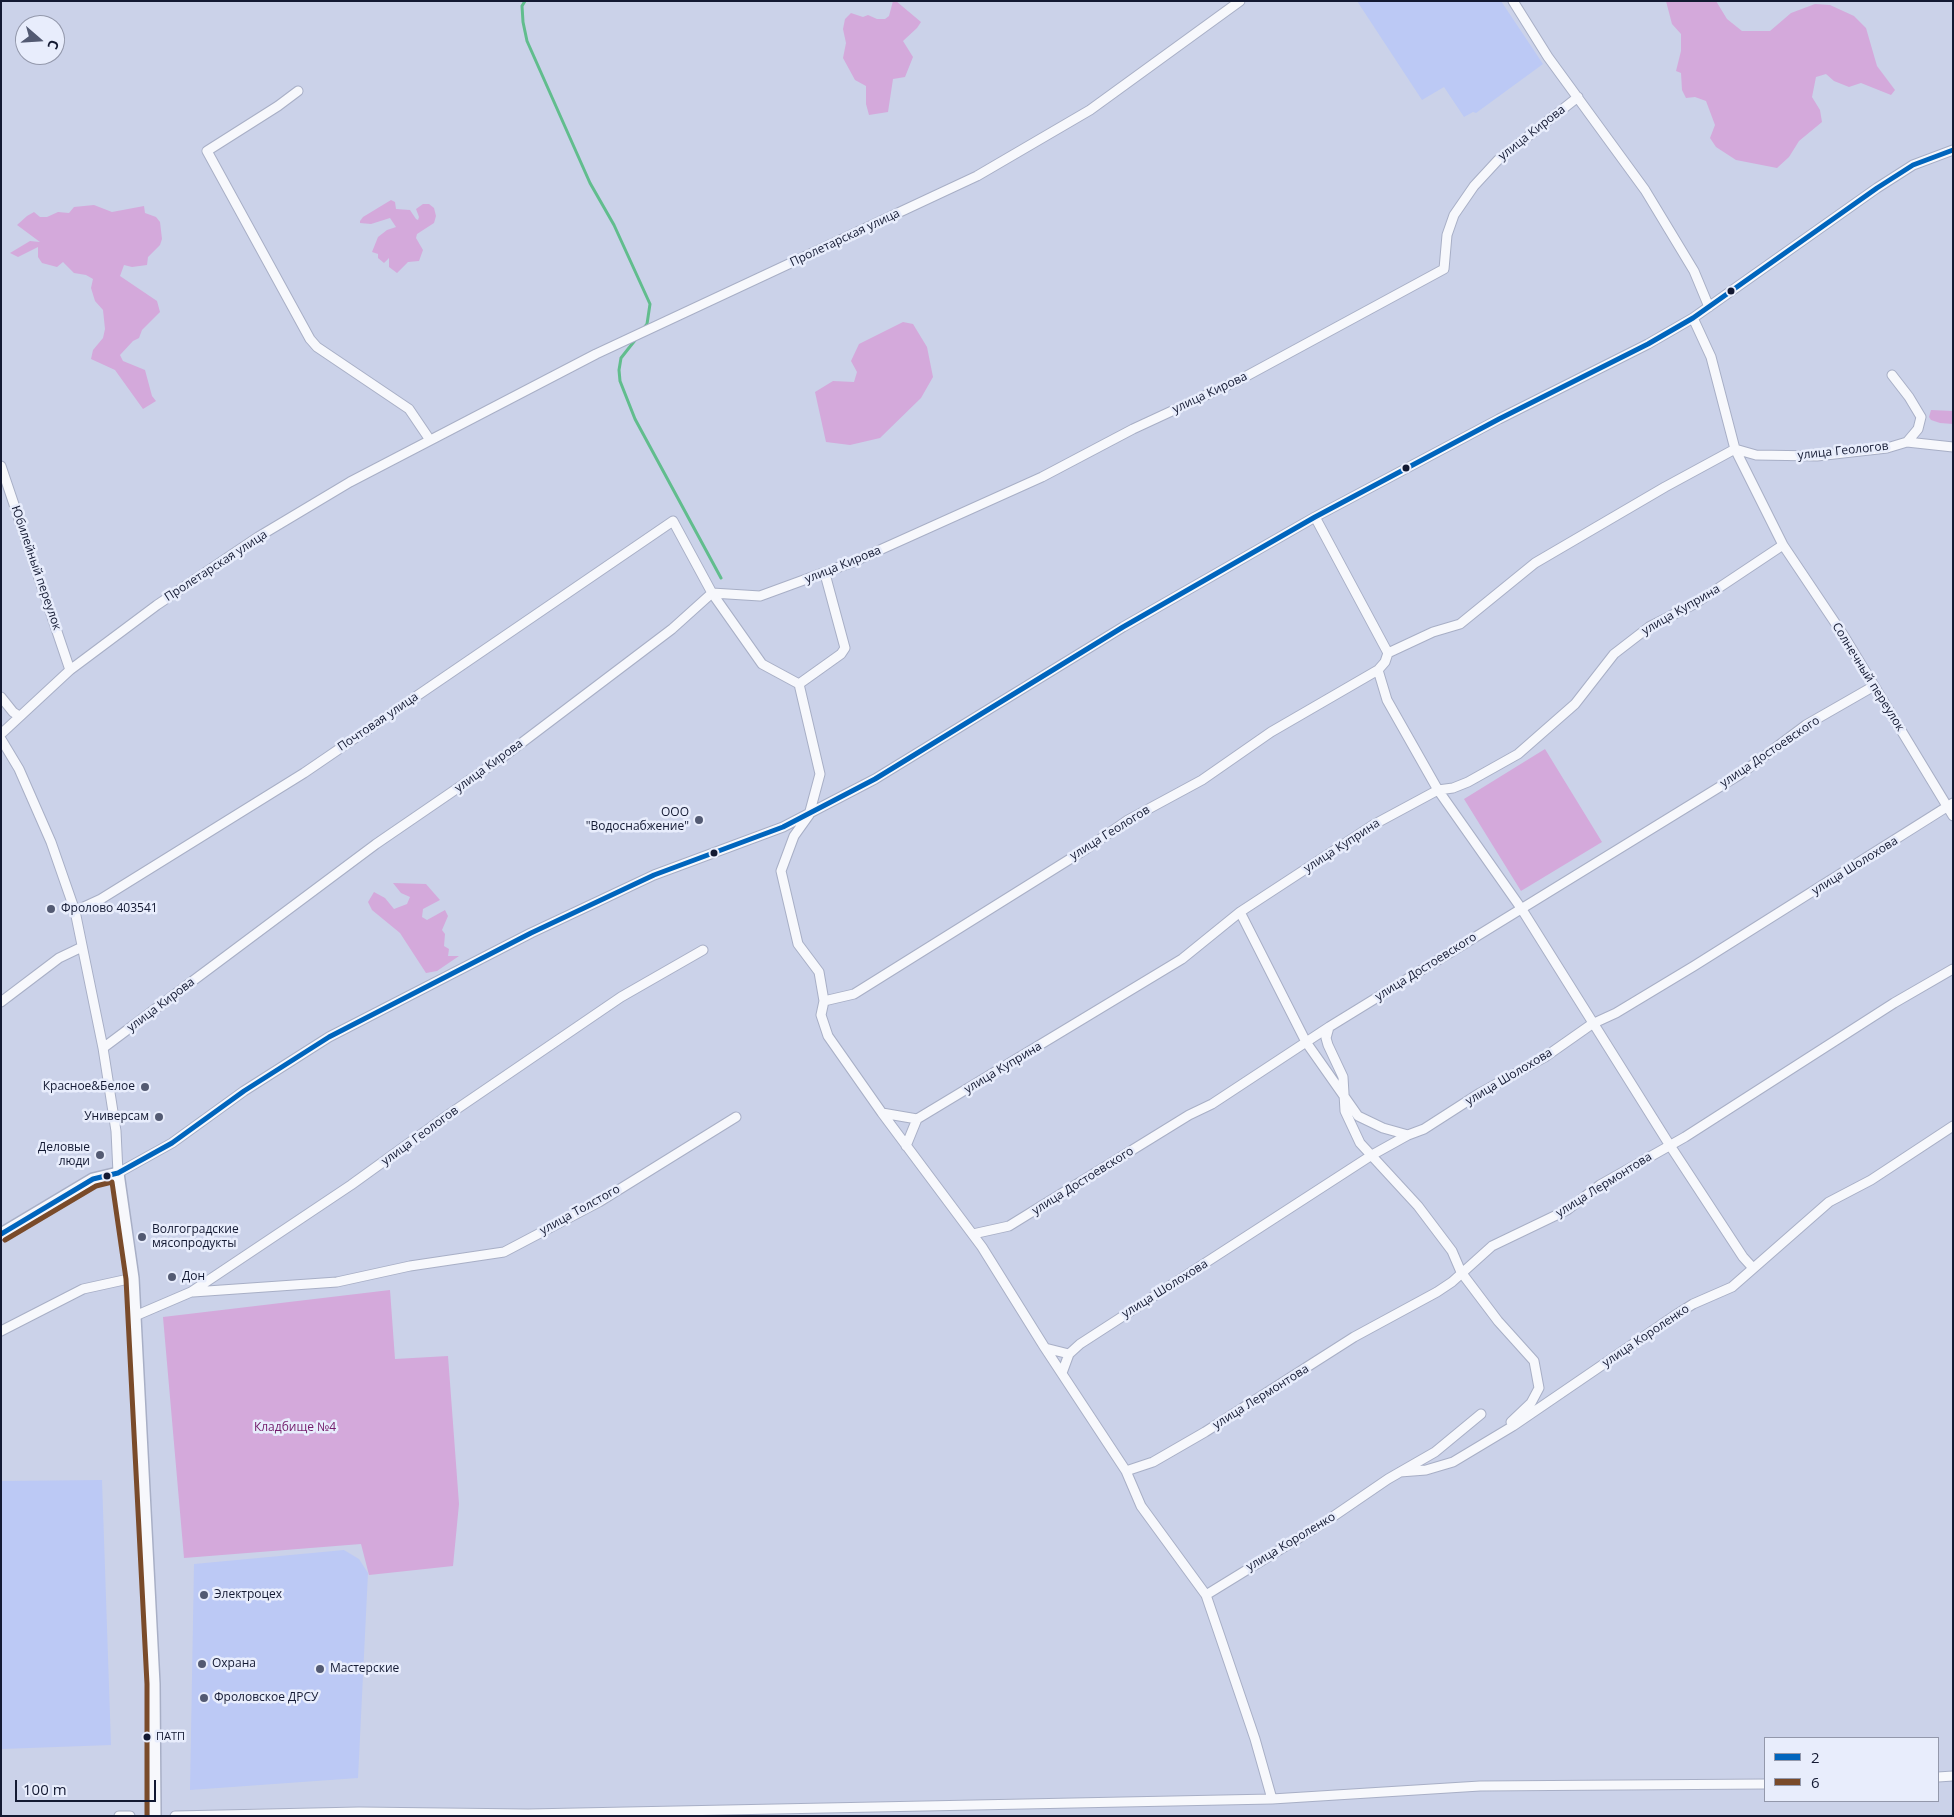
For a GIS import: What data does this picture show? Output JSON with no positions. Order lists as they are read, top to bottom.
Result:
{
  "streets": {
    "street": [
      "улица Кирова",
      "Пролетарская улица",
      "улица Геологов",
      "Юбилейный переулок",
      "улица Куприна",
      "Солнечный переулок",
      "Почтовая улица",
      "улица Достоевского",
      "улица Шолохова",
      "улица Лермонтова",
      "улица Толстого",
      "улица Короленко"
    ]
  },
  "crossings": [
    ["улица Кирова", "Почтовая улица"],
    ["Пролетарская улица", "Юбилейный переулок"],
    ["улица Геологов", "Солнечный переулок"],
    ["улица Геологов", "улица Толстого"],
    ["улица Куприна", "Солнечный переулок"],
    ["Солнечный переулок", "улица Достоевского"],
    ["Солнечный переулок", "улица Шолохова"]
  ],
  "parks": ["Кладбище №4"],
  "places": [
    "ООО \"Водоснабжение\"",
    "Фролово 403541",
    "Красное&Белое",
    "Универсам",
    "Деловые люди",
    "Волгоградские мясопродукты",
    "Дон",
    "Электроцех",
    "Охрана",
    "Мастерские",
    "Фроловское ДРСУ",
    "ПАТП"
  ],
  "lines": ["transit line 2", "transit line 6"],
  "legend": ["2", "6"],
  "scale_bar": "100 m",
  "north": "right"
}
